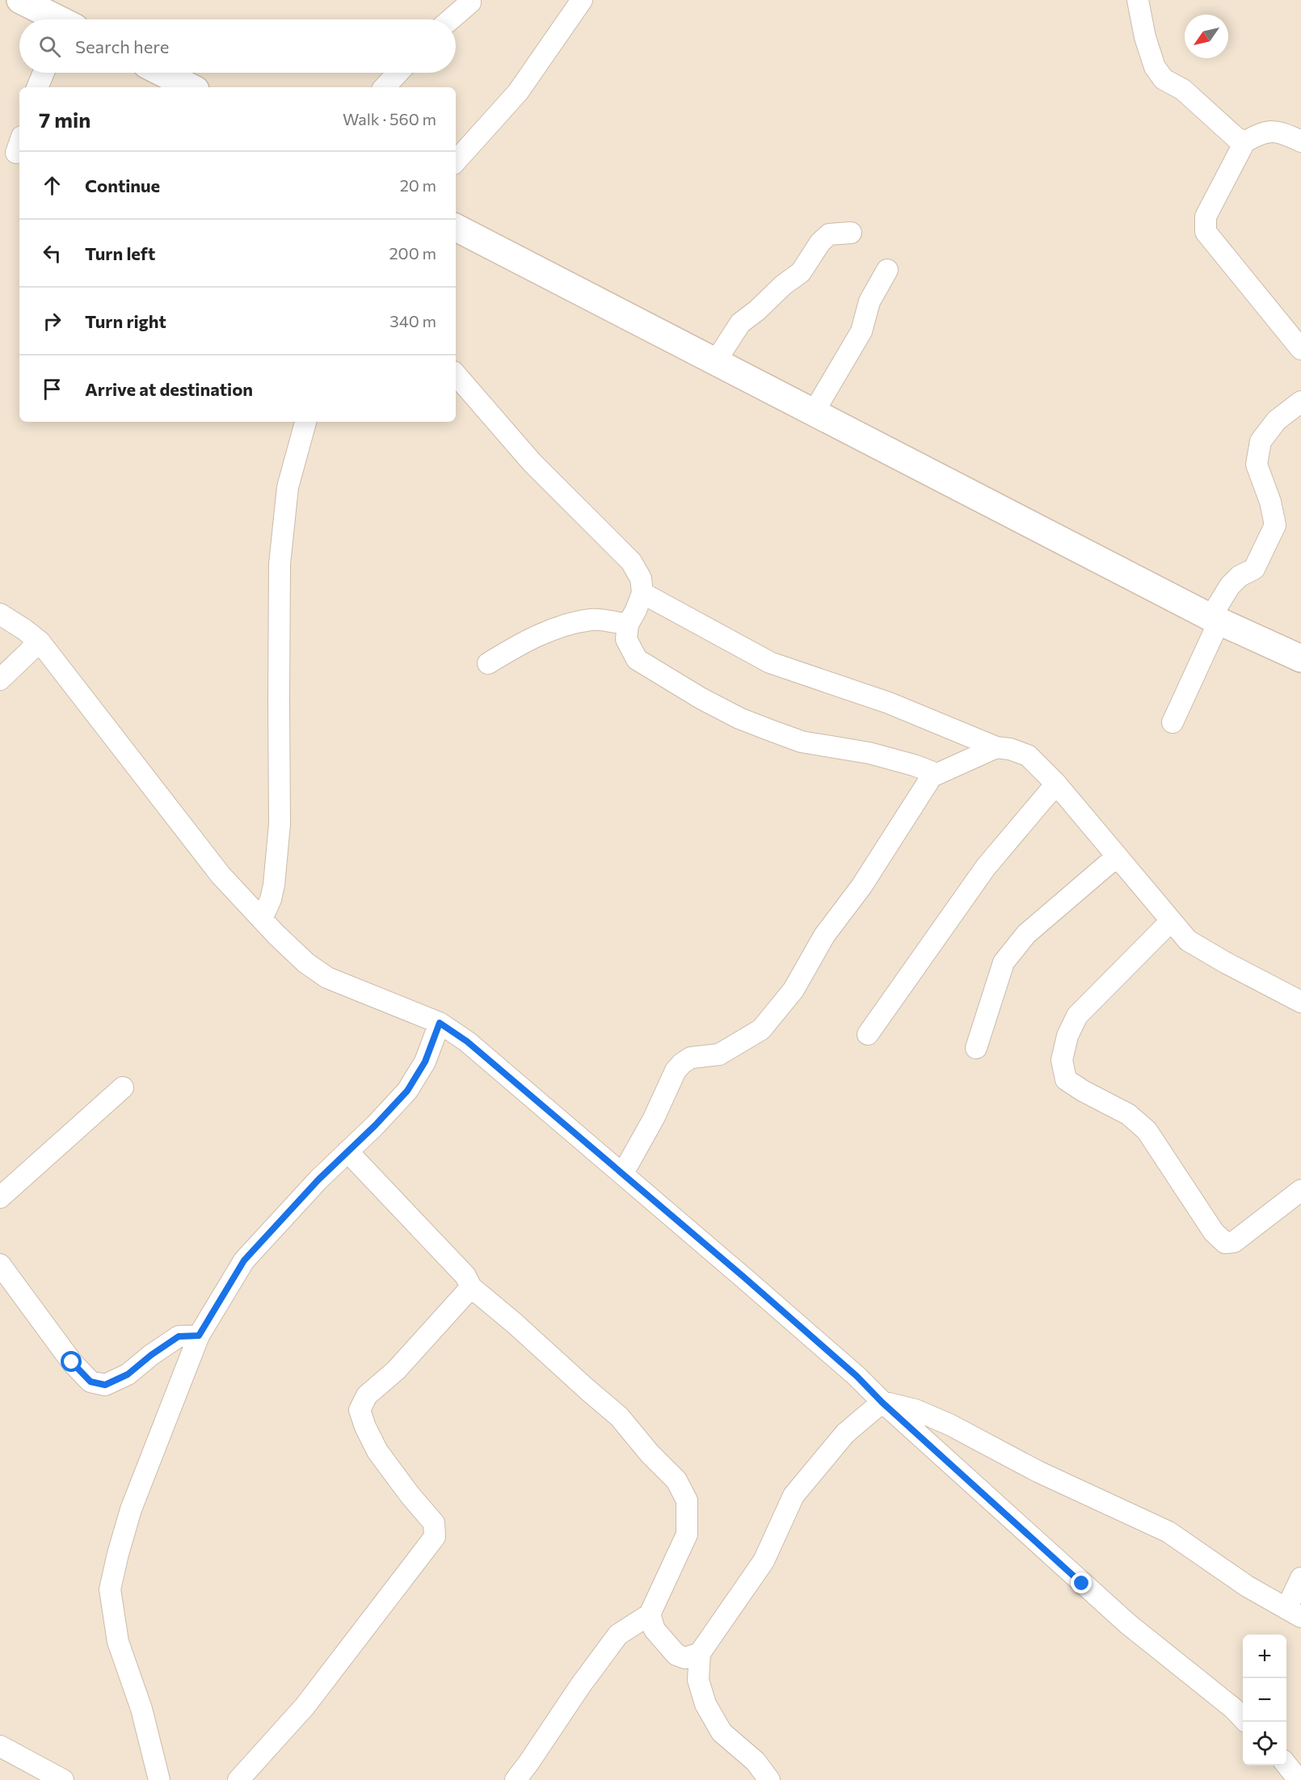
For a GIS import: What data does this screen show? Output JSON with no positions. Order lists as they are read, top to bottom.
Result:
{
  "north": "bottom left",
  "page": {
    "search": "Search here",
    "heading": ["7 min", "Walk · 560 m"],
    "list": [
      ["Continue", "20 m"],
      ["Turn left", "200 m"],
      ["Turn right", "340 m"],
      "Arrive at destination"
    ],
    "map_buttons": ["+", "−"]
  }
}
